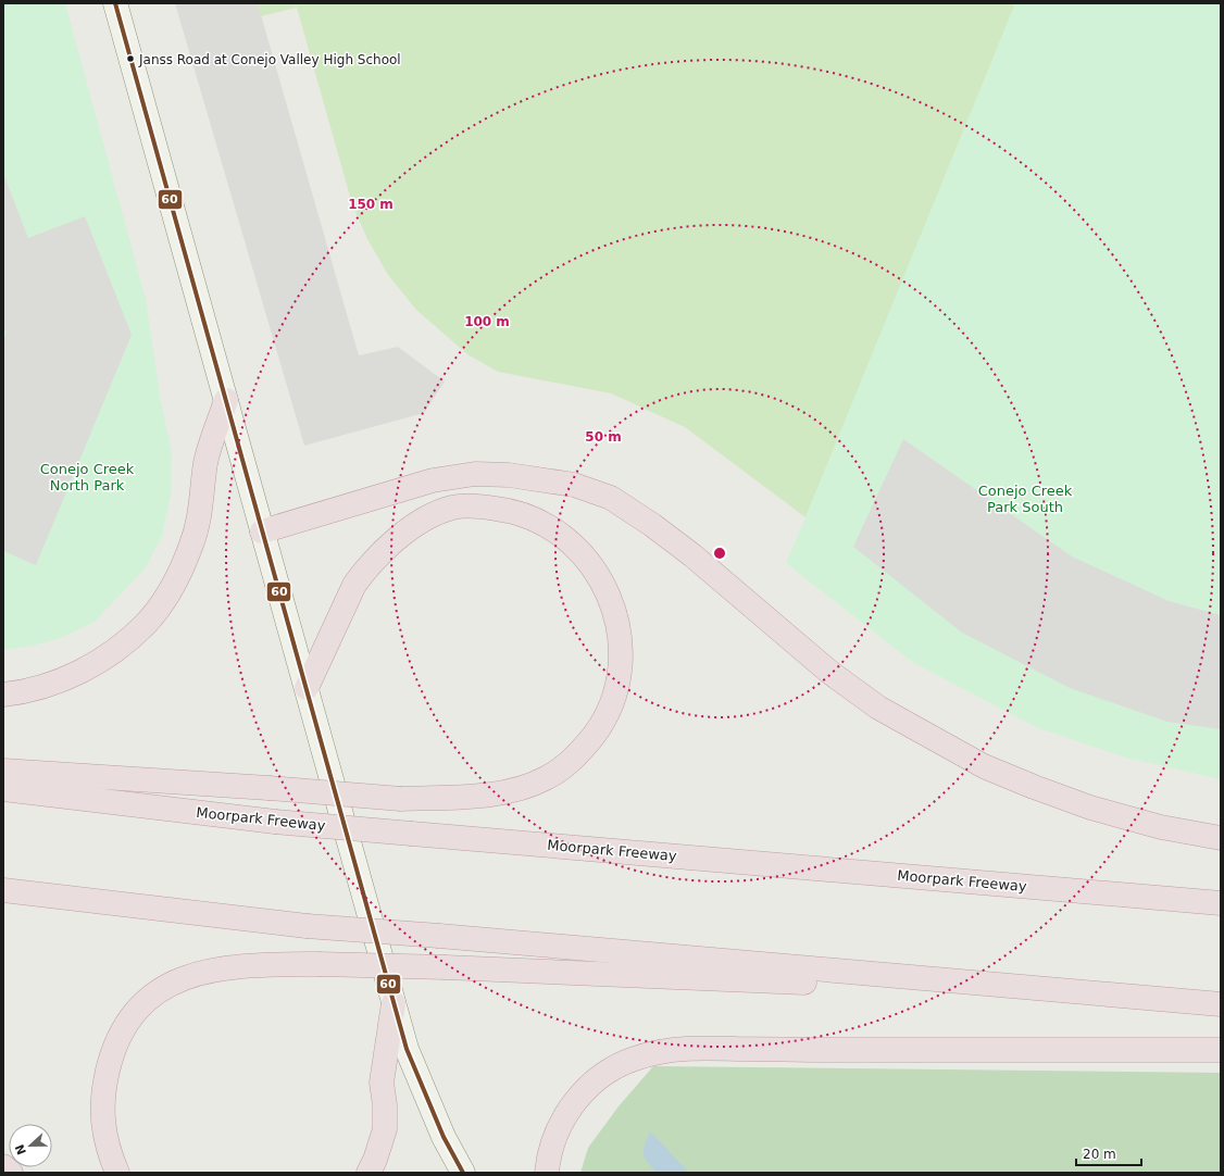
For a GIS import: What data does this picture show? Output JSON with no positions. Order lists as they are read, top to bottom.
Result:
{
  "streets": {
    "highway": ["Moorpark Freeway"]
  },
  "parks": ["Conejo Creek North Park", "Conejo Creek Park South"],
  "places": ["Janss Road at Conejo Valley High School"],
  "lines": ["transit line 60"],
  "scale_bar": "20 m",
  "north": "left",
  "rings": ["150 m", "100 m", "50 m"]
}
